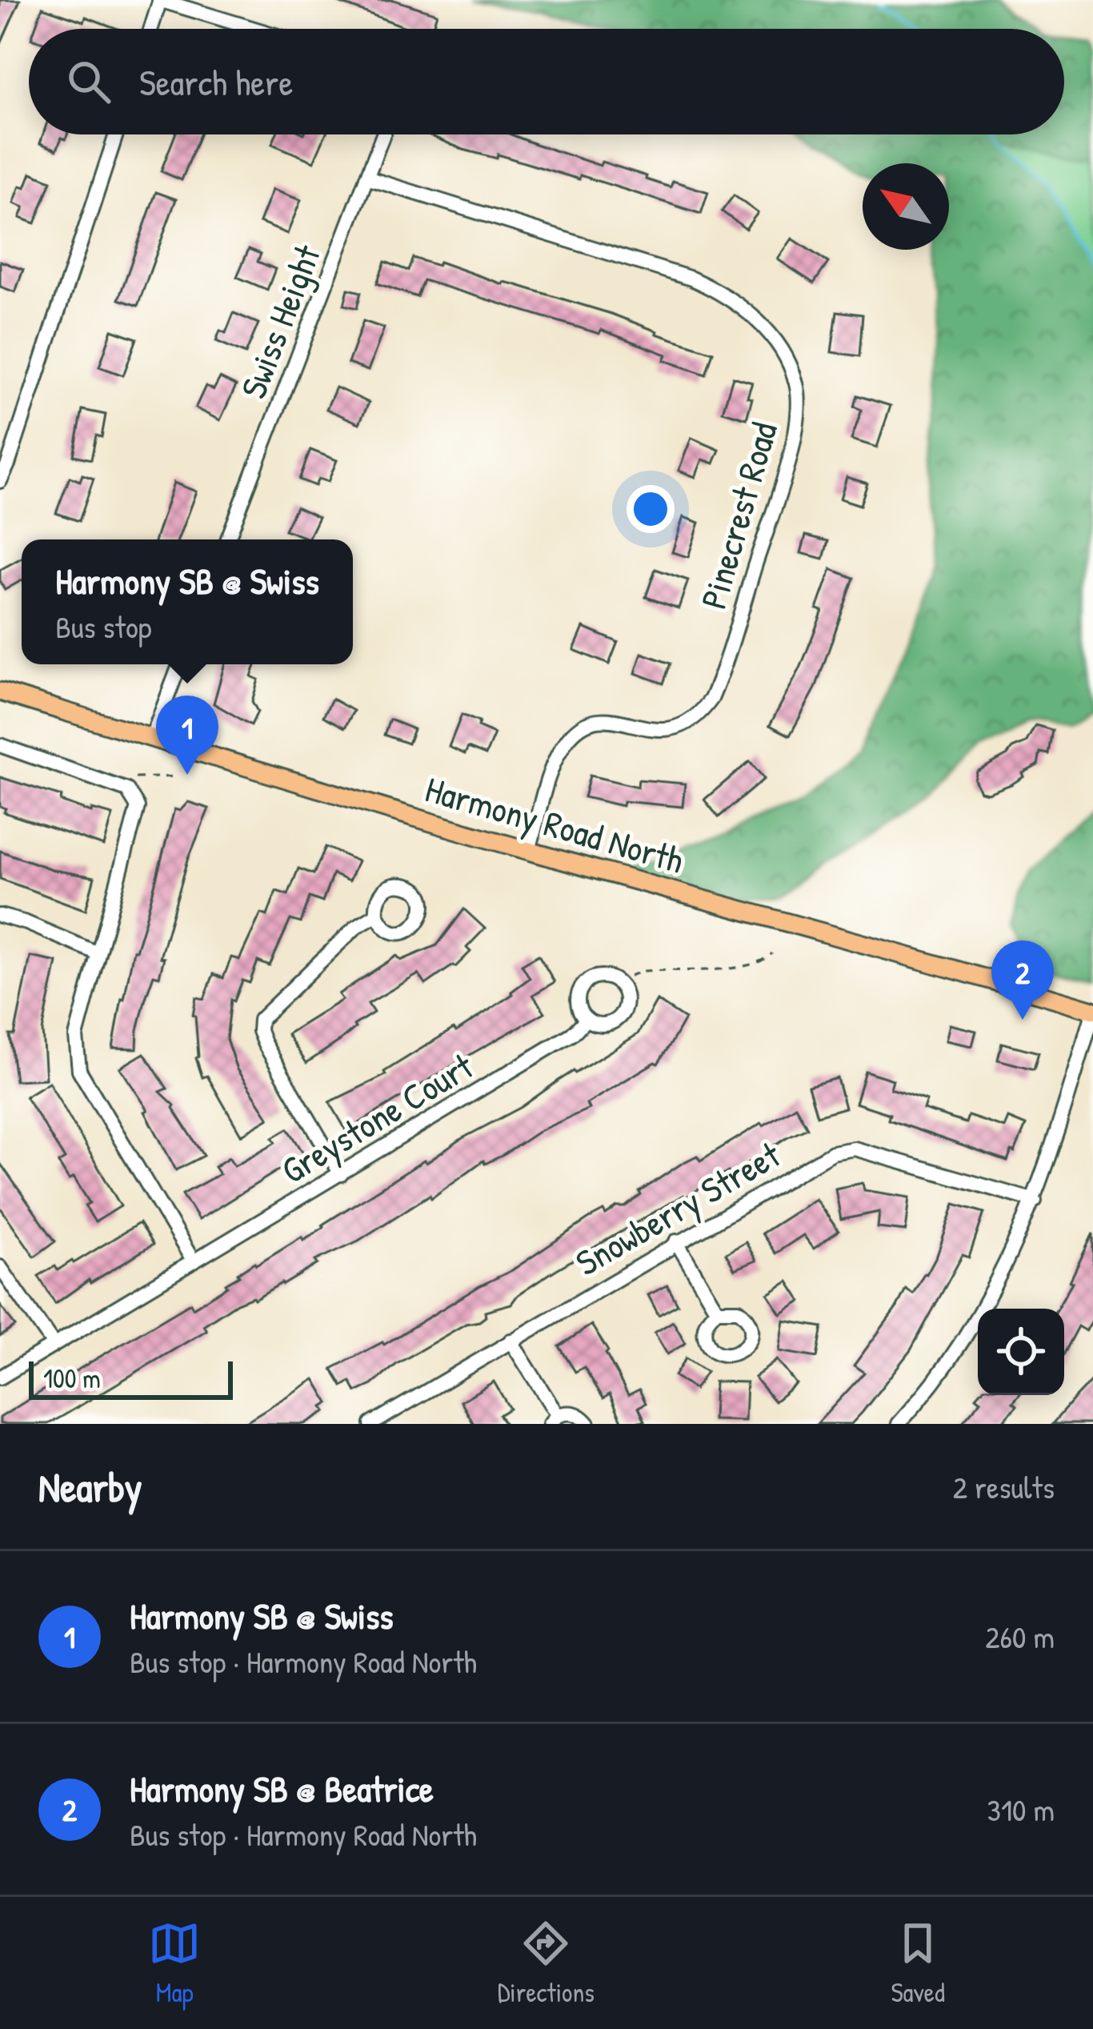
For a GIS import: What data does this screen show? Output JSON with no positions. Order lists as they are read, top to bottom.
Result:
{
  "streets": {
    "main road": ["Harmony Road North"],
    "street": [
      "Swiss Height",
      "Pinecrest Road",
      "Greystone Court",
      "Snowberry Street"
    ]
  },
  "crossings": [
    ["Swiss Height", "Pinecrest Road"],
    ["Pinecrest Road", "Harmony Road North"]
  ],
  "scale_bar": "100 m",
  "north": "top left",
  "page": {
    "search": "Search here",
    "popup": ["Harmony SB @ Swiss", "Bus stop"],
    "pins": ["1", "2"],
    "scale": "100 m",
    "heading": ["Nearby", "2 results"],
    "list": [
      {
        "mark": "1",
        "name": "Harmony SB @ Swiss",
        "note": "Bus stop · Harmony Road North",
        "value": "260 m"
      },
      {
        "mark": "2",
        "name": "Harmony SB @ Beatrice",
        "note": "Bus stop · Harmony Road North",
        "value": "310 m"
      }
    ],
    "nav": ["Map", "Directions", "Saved"]
  }
}
